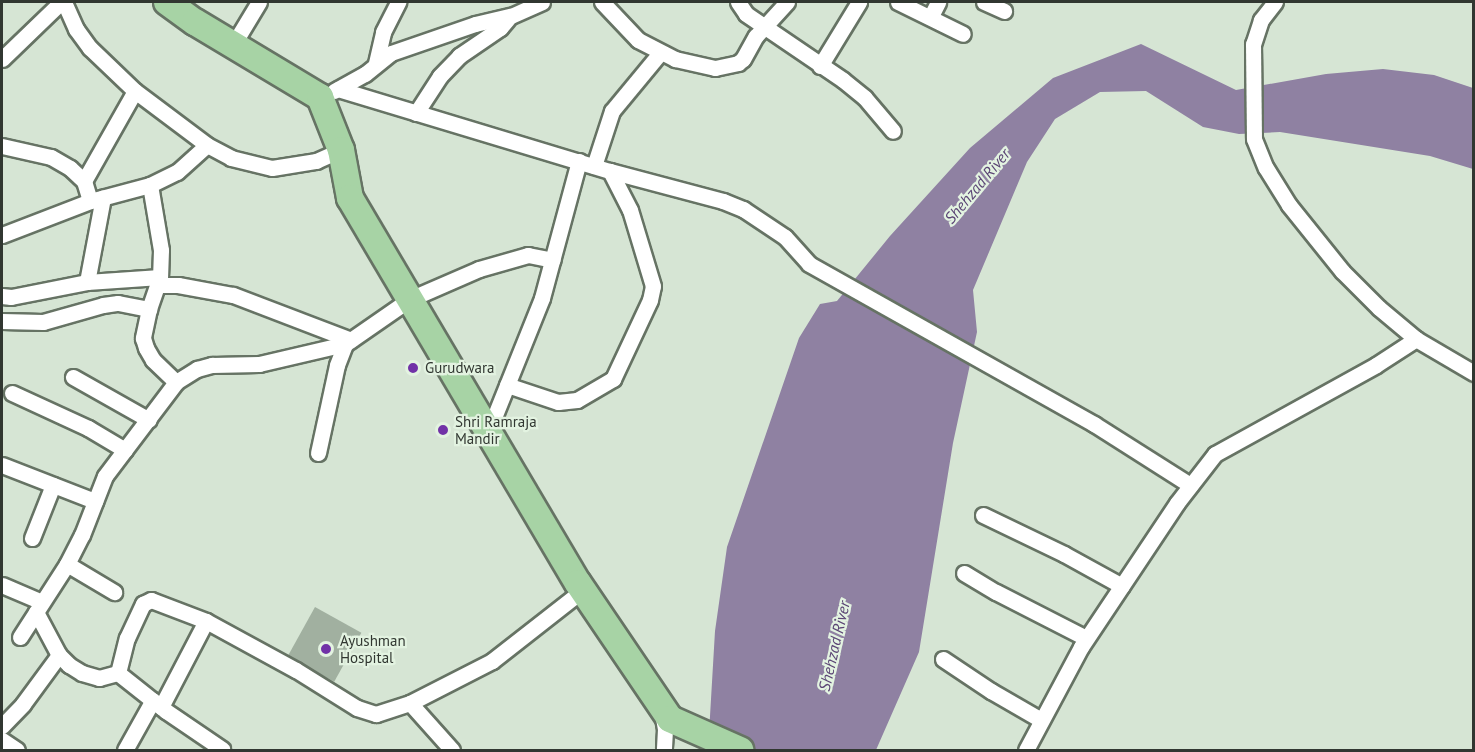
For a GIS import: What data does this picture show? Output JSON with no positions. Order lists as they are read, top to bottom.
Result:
{
  "water": ["Shehzad River"],
  "places": ["Gurudwara", "Shri Ramraja Mandir", "Ayushman Hospital"]
}
